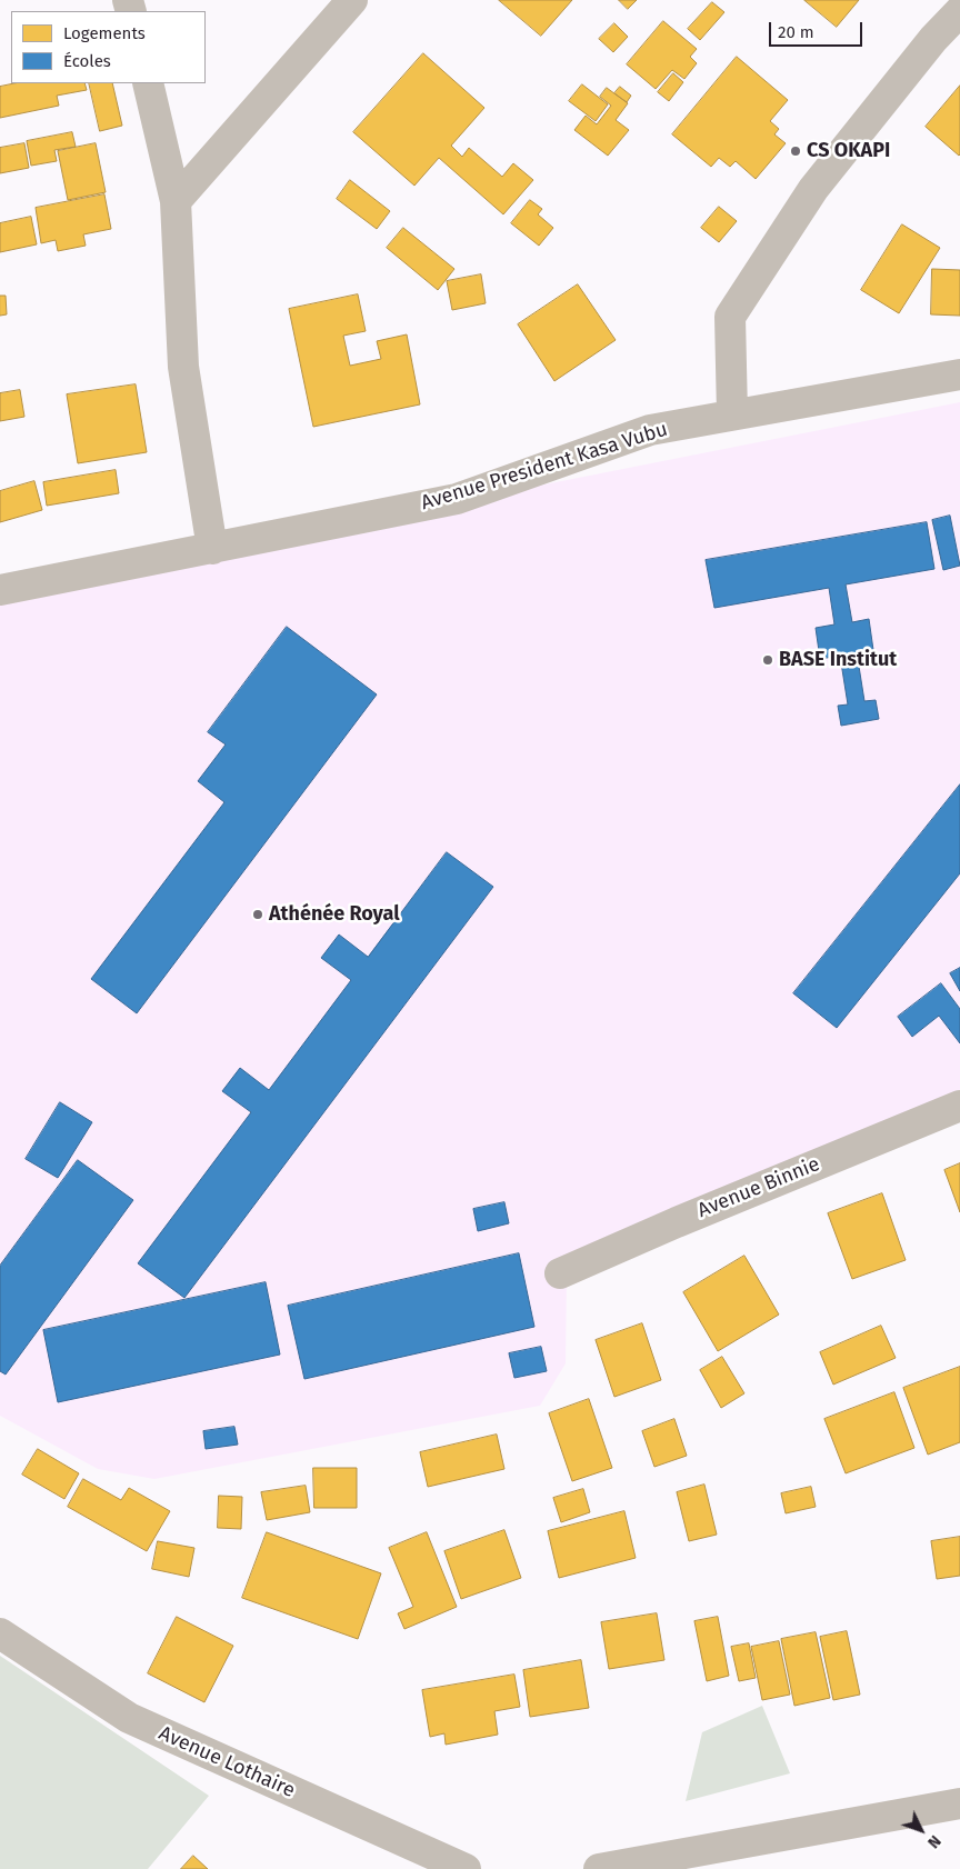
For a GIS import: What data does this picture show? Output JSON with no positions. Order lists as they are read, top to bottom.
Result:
{
  "streets": {
    "street": ["Avenue President Kasa Vubu", "Avenue Binnie", "Avenue Lothaire"]
  },
  "places": ["CS OKAPI", "BASE Institut", "Athénée Royal"],
  "legend": ["Logements", "Écoles"],
  "scale_bar": "20 m",
  "north": "bottom right"
}
